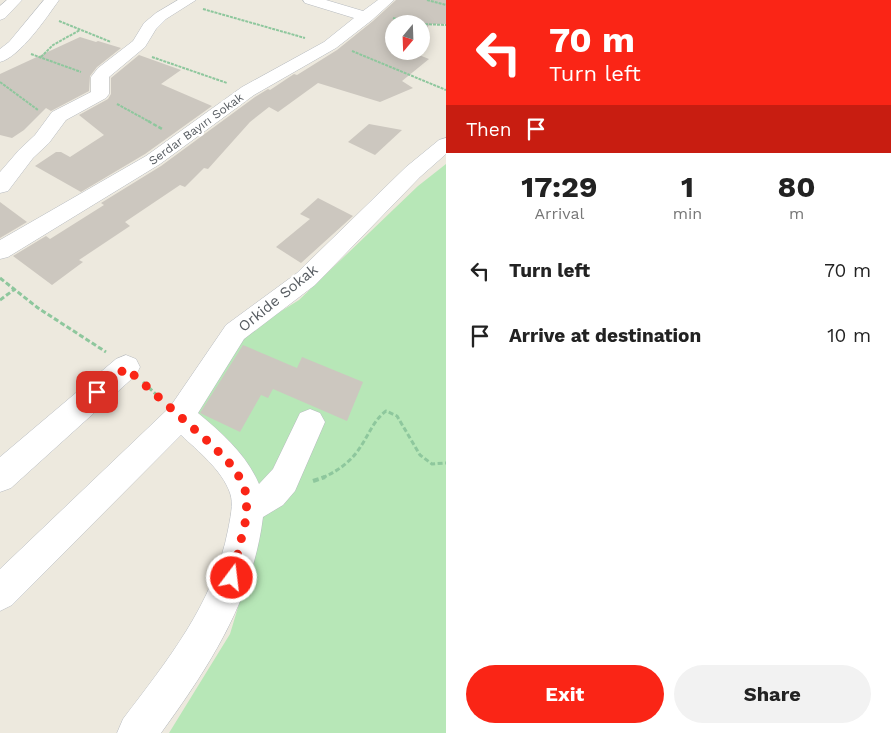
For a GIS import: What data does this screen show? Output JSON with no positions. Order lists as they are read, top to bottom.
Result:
{
  "streets": {
    "street": ["Serdar Bayırı Sokak", "Orkide Sokak"]
  },
  "north": "bottom",
  "page": {
    "turn": ["70 m", "Turn left"],
    "then": "Then",
    "eta": [
      "17:29",
      "Arrival",
      "1",
      "min",
      "80",
      "m"
    ],
    "list": [
      {
        "name": "Turn left",
        "value": "70 m"
      },
      {
        "name": "Arrive at destination",
        "value": "10 m"
      }
    ],
    "buttons": ["Exit", "Share"]
  }
}
